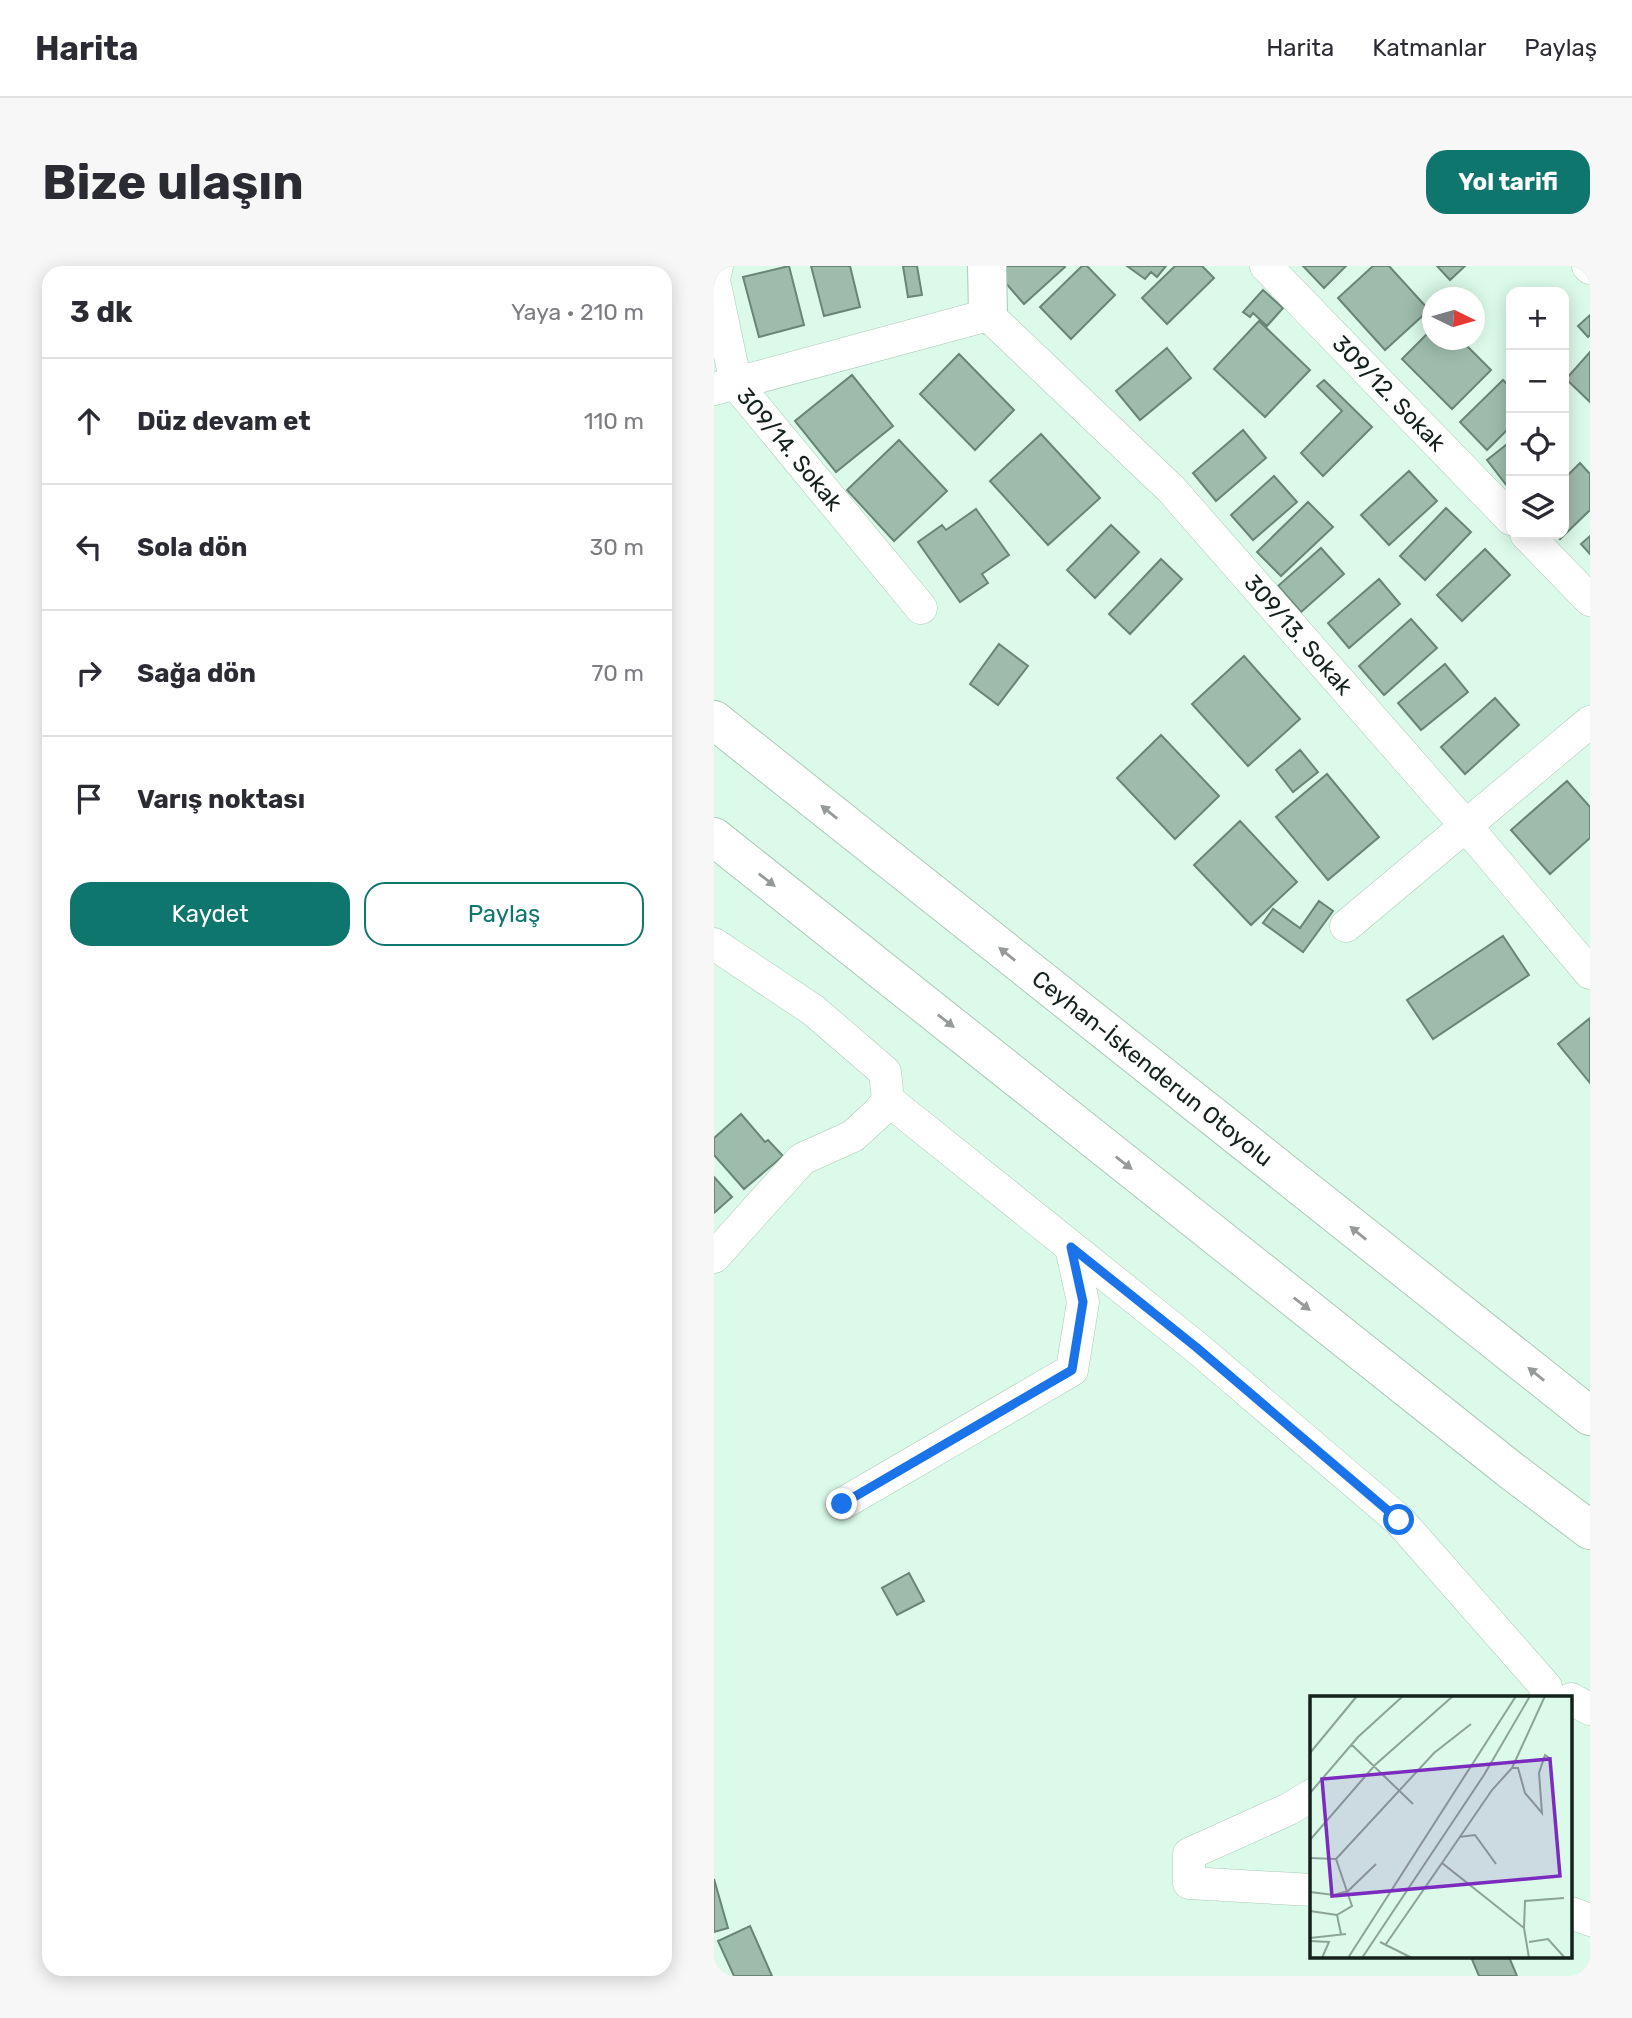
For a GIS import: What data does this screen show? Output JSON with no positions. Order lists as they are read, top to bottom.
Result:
{
  "streets": {
    "main road": ["Ceyhan-İskenderun Otoyolu"],
    "street": ["309/12. Sokak", "309/14. Sokak", "309/13. Sokak"]
  },
  "north": "right",
  "page": {
    "header": "Harita",
    "nav": ["Harita", "Katmanlar", "Paylaş"],
    "buttons": [
      "Yol tarifi",
      ["Kaydet", "Paylaş"]
    ],
    "title": "Bize ulaşın",
    "heading": ["3 dk", "Yaya · 210 m"],
    "map_buttons": ["+", "−"],
    "list": [
      ["Düz devam et", "110 m"],
      ["Sola dön", "30 m"],
      ["Sağa dön", "70 m"],
      "Varış noktası"
    ]
  }
}
